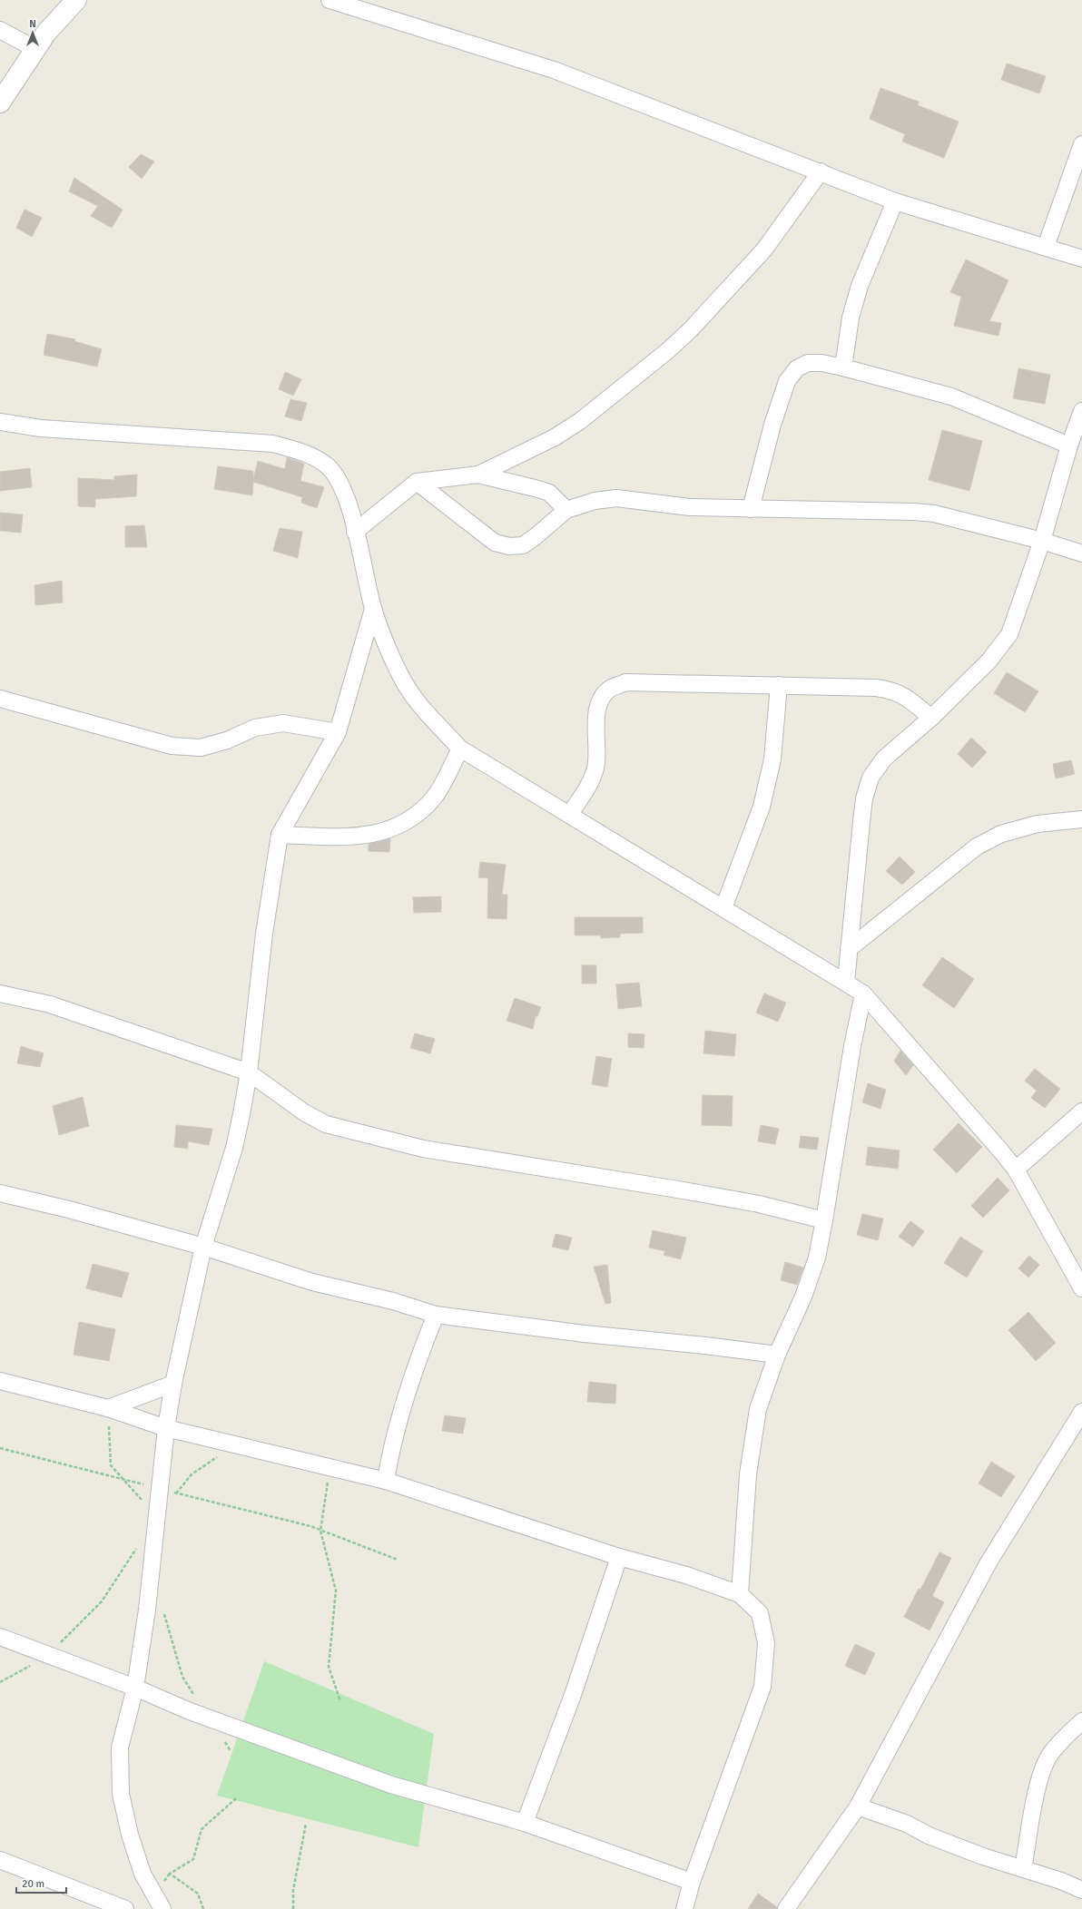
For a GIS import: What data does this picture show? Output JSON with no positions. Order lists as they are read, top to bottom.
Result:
{
  "scale_bar": "20 m",
  "north": "top"
}
